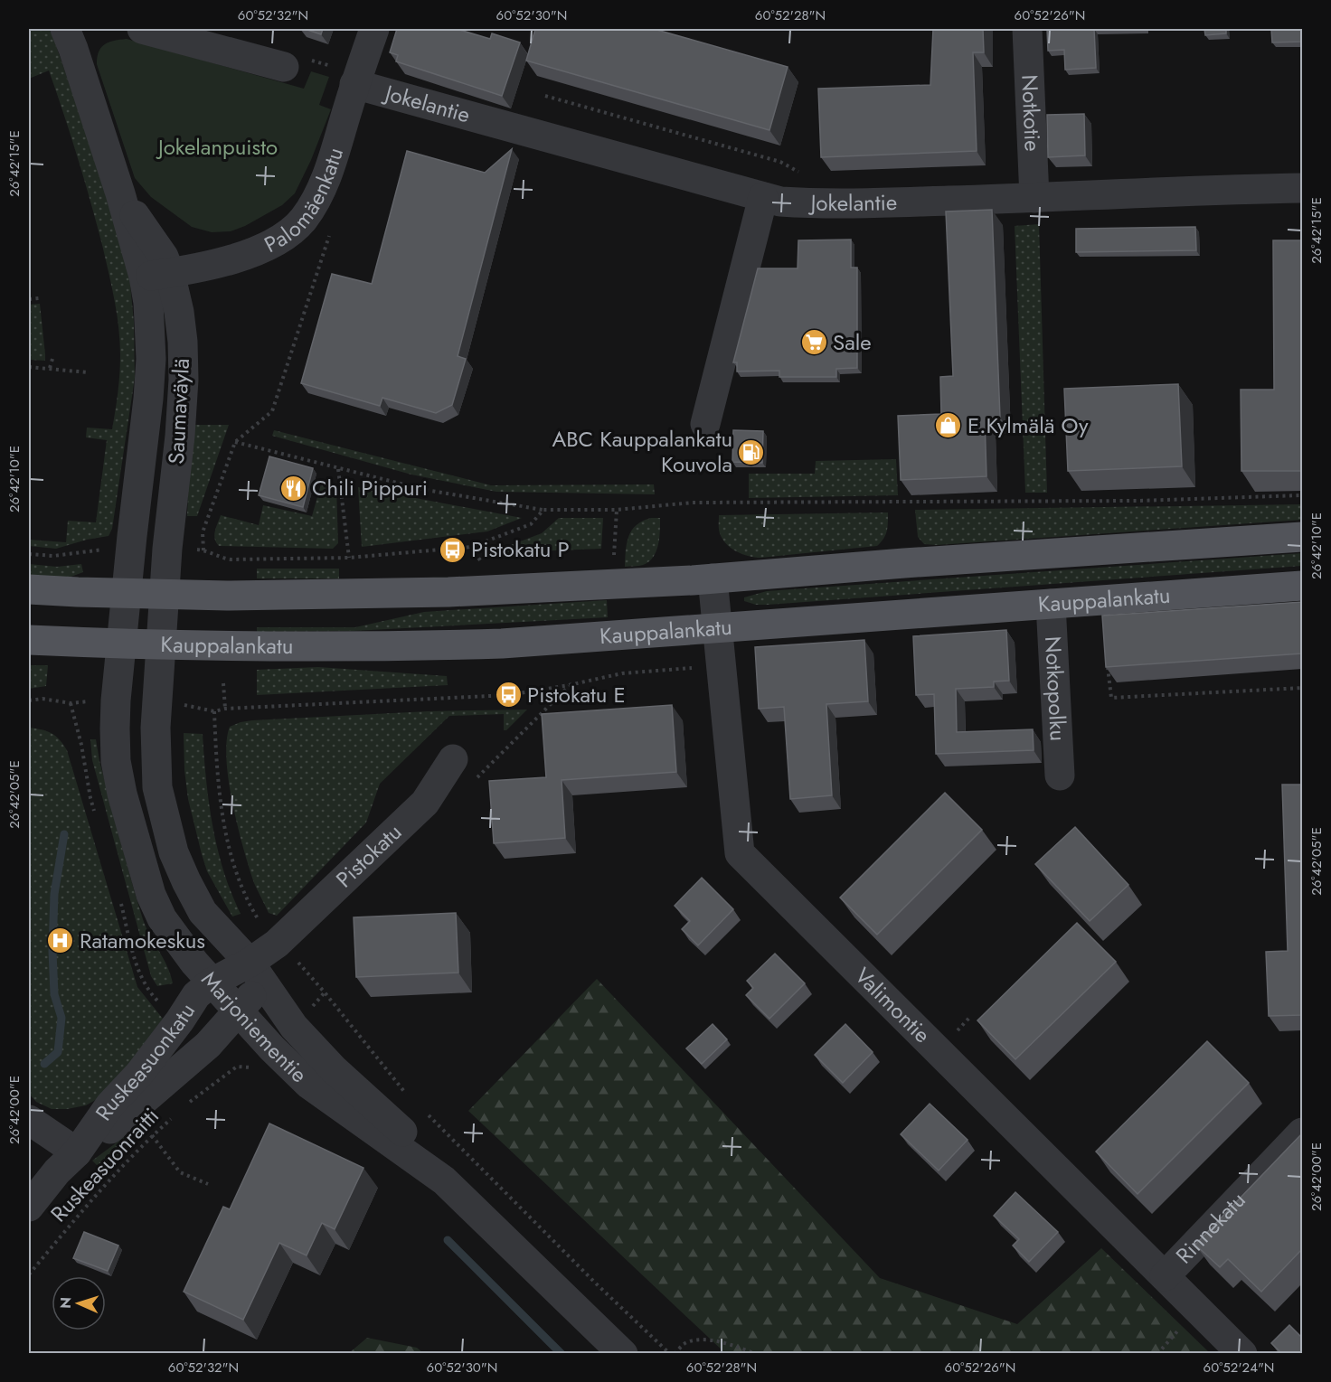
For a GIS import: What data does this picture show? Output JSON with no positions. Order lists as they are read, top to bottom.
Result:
{
  "streets": {
    "main road": ["Kauppalankatu"],
    "street": [
      "Jokelantie",
      "Notkotie",
      "Palomäenkatu",
      "Saumaväylä",
      "Notkopolku",
      "Pistokatu",
      "Valimontie",
      "Marjoniementie",
      "Ruskeasuonkatu",
      "Rinnekatu"
    ],
    "path": ["Ruskeasuonraitti"]
  },
  "crossings": [
    ["Jokelantie", "Notkotie"],
    ["Jokelantie", "Palomäenkatu"],
    ["Palomäenkatu", "Saumaväylä"],
    ["Saumaväylä", "Kauppalankatu"],
    ["Saumaväylä", "Marjoniementie"],
    ["Kauppalankatu", "Notkopolku"],
    ["Kauppalankatu", "Valimontie"],
    ["Kauppalankatu", "Marjoniementie"],
    ["Pistokatu", "Marjoniementie"],
    ["Pistokatu", "Ruskeasuonkatu"],
    ["Valimontie", "Rinnekatu"],
    ["Marjoniementie", "Ruskeasuonkatu"]
  ],
  "parks": ["Jokelanpuisto"],
  "places": {
    "supermarket": ["Sale"],
    "shop": ["E.Kylmälä Oy"],
    "fuel station": ["ABC Kauppalankatu Kouvola"],
    "restaurant": ["Chili Pippuri"],
    "bus stop": ["Pistokatu P", "Pistokatu E"],
    "hospital": ["Ratamokeskus"]
  },
  "north": "left",
  "coordinates": [
    "60°52'32\"N",
    "60°52'30\"N",
    "60°52'28\"N",
    "60°52'26\"N",
    "26°42'15\"E",
    "26°42'10\"E",
    "26°42'05\"E",
    "26°42'00\"E",
    "60°52'24\"N"
  ]
}
